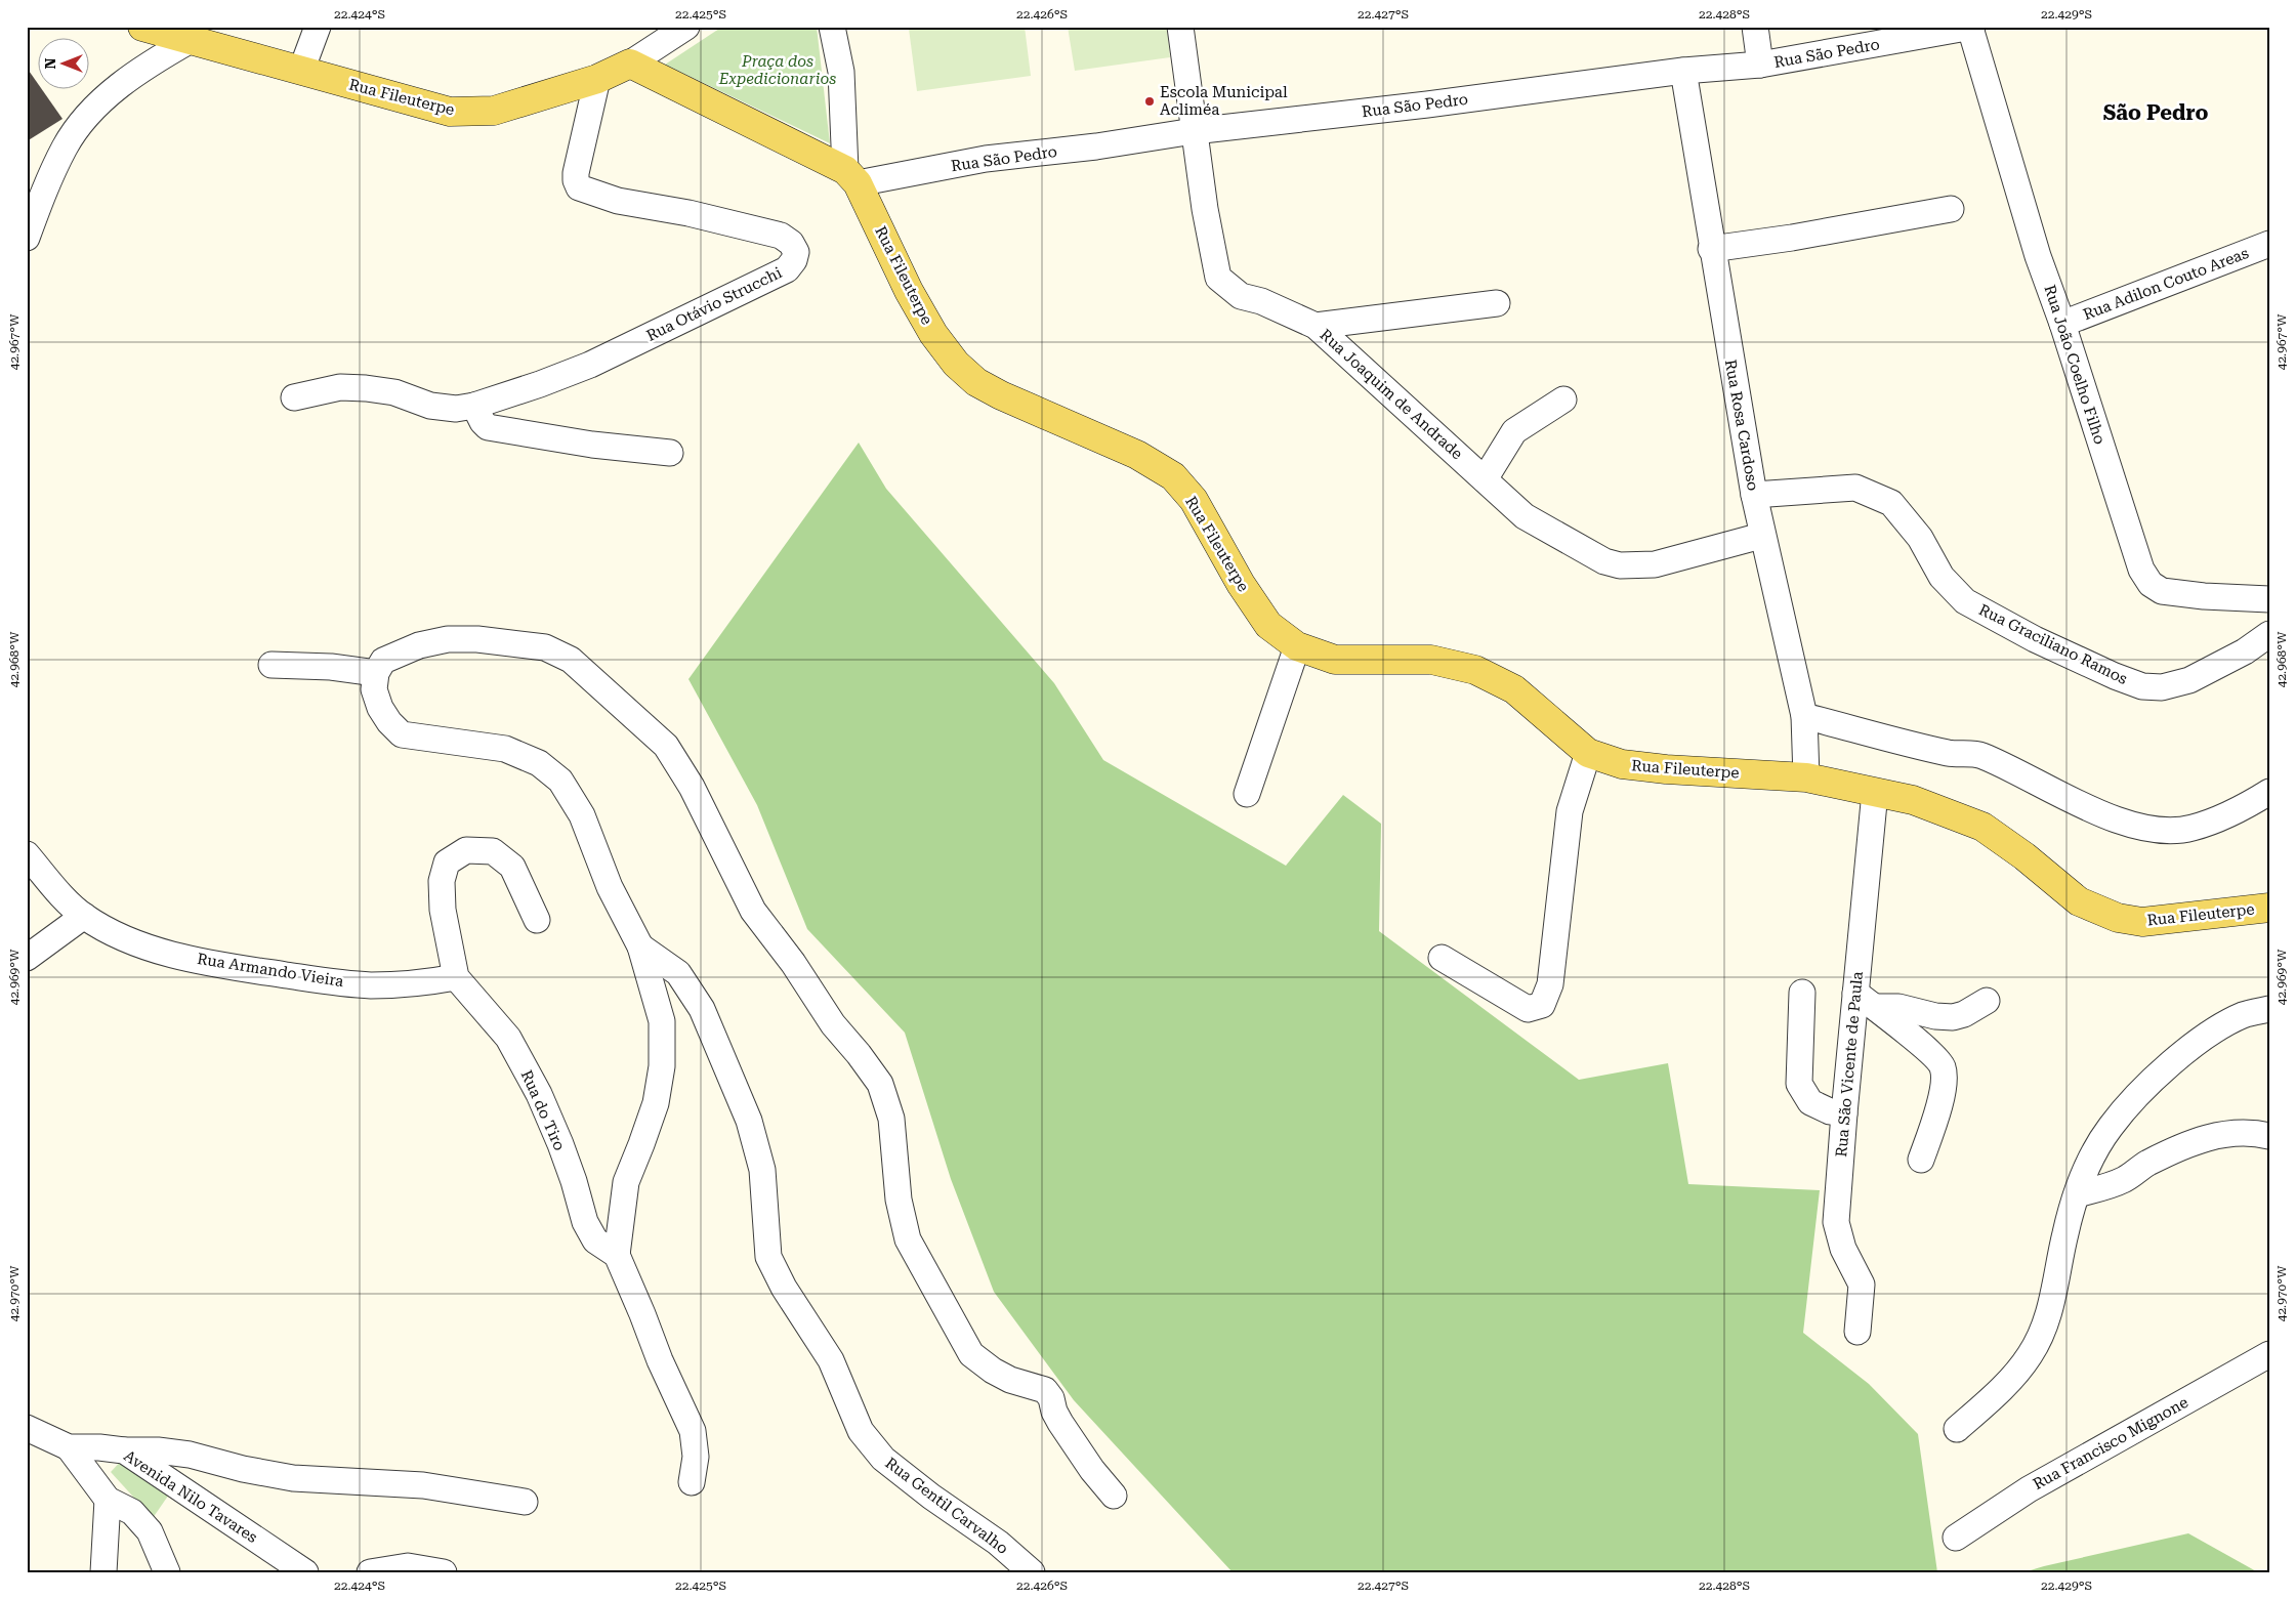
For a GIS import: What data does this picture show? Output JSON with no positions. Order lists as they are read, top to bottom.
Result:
{
  "streets": {
    "main road": ["Rua Fileuterpe"],
    "street": [
      "Rua São Pedro",
      "Rua Adilon Couto Areas",
      "Rua Otávio Strucchi",
      "Rua João Coelho Filho",
      "Rua Joaquim de Andrade",
      "Rua Rosa Cardoso",
      "Rua Graciliano Ramos",
      "Rua Armando Vieira",
      "Rua São Vicente de Paula",
      "Rua do Tiro",
      "Rua Francisco Mignone",
      "Avenida Nilo Tavares",
      "Rua Gentil Carvalho"
    ]
  },
  "crossings": [
    ["Rua São Pedro", "Rua Fileuterpe"],
    ["Rua São Pedro", "Rua João Coelho Filho"],
    ["Rua São Pedro", "Rua Joaquim de Andrade"],
    ["Rua São Pedro", "Rua Rosa Cardoso"],
    ["Rua Fileuterpe", "Rua Otávio Strucchi"],
    ["Rua Fileuterpe", "Rua Rosa Cardoso"],
    ["Rua Fileuterpe", "Rua São Vicente de Paula"],
    ["Rua Adilon Couto Areas", "Rua João Coelho Filho"],
    ["Rua Joaquim de Andrade", "Rua Rosa Cardoso"],
    ["Rua Rosa Cardoso", "Rua Graciliano Ramos"],
    ["Rua Armando Vieira", "Rua do Tiro"]
  ],
  "districts": ["São Pedro"],
  "parks": ["Praça dos Expedicionarios"],
  "places": ["Escola Municipal Acliméa"],
  "north": "left",
  "coordinates": [
    "22.424°S",
    "22.425°S",
    "22.426°S",
    "22.427°S",
    "22.428°S",
    "22.429°S",
    "42.967°W",
    "42.968°W",
    "42.969°W",
    "42.970°W"
  ]
}
